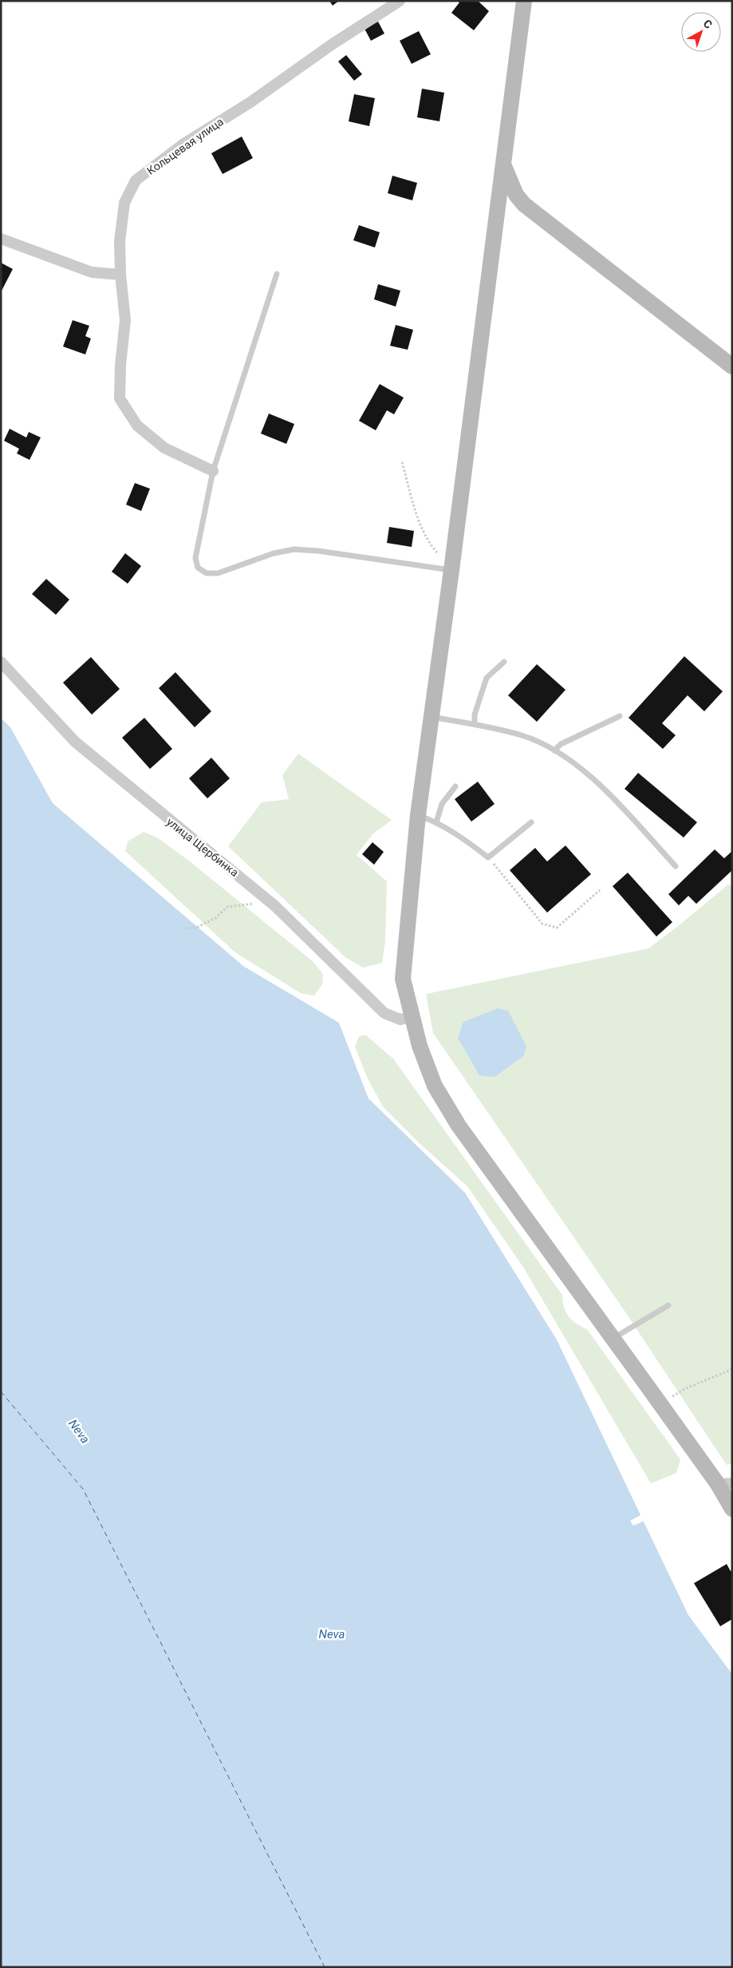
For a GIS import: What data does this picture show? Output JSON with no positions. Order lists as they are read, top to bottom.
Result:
{
  "streets": {
    "street": ["Кольцевая улица", "улица Щербинка"]
  },
  "water": ["Neva"],
  "north": "top right"
}
